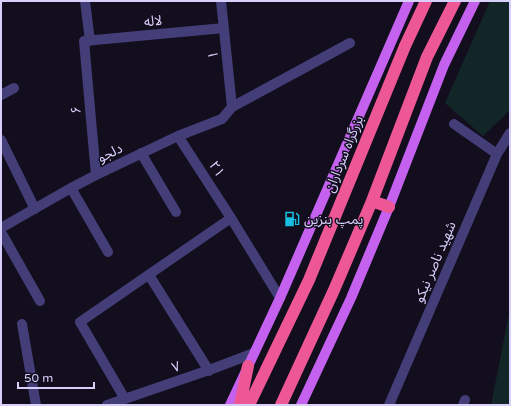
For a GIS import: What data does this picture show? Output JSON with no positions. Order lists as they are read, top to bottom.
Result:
{
  "streets": {
    "highway": ["بزرگراه سرداران"],
    "street": [
      "لاله",
      "۱",
      "۶",
      "دلجو",
      "۲۱",
      "شهید ناصر نیکو",
      "۷"
    ]
  },
  "crossings": [
    ["لاله", "۱"],
    ["لاله", "۶"],
    ["۱", "دلجو"],
    ["۶", "دلجو"],
    ["دلجو", "۲۱"]
  ],
  "places": {
    "fuel station": ["پمپ بنزین"]
  },
  "scale_bar": "50 m"
}
